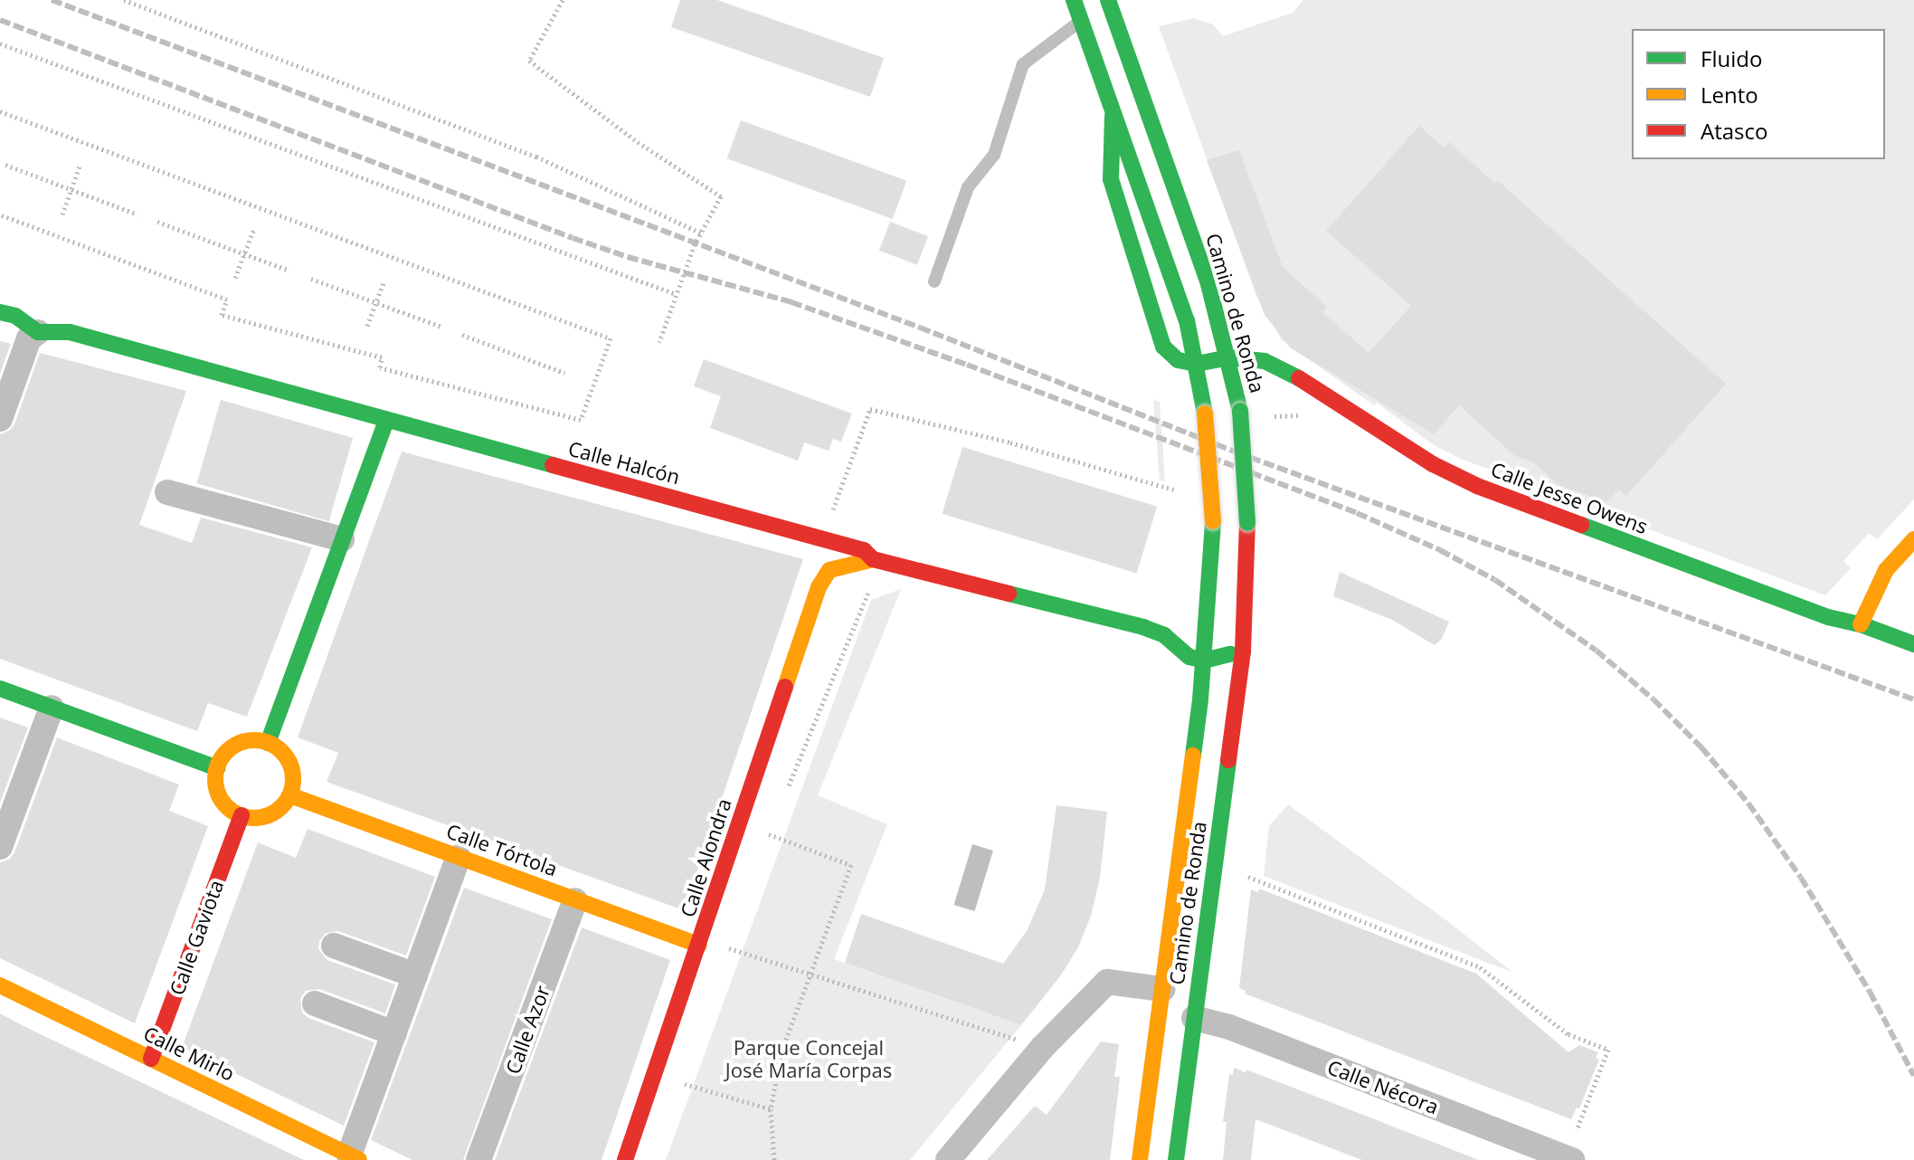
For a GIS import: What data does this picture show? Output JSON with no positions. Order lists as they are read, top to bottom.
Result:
{
  "streets": {
    "main road": [
      "Camino de Ronda",
      "Calle Halcón",
      "Calle Jesse Owens",
      "Calle Tórtola",
      "Calle Alondra",
      "Calle Gaviota",
      "Calle Mirlo"
    ],
    "street": ["Calle Azor", "Calle Nécora"]
  },
  "crossings": [
    ["Camino de Ronda", "Calle Halcón"],
    ["Camino de Ronda", "Calle Jesse Owens"],
    ["Camino de Ronda", "Calle Nécora"],
    ["Calle Tórtola", "Calle Alondra"],
    ["Calle Tórtola", "Calle Gaviota"],
    ["Calle Tórtola", "Calle Azor"],
    ["Calle Gaviota", "Calle Mirlo"]
  ],
  "parks": ["Parque Concejal José María Corpas"],
  "legend": ["Fluido", "Lento", "Atasco"]
}
